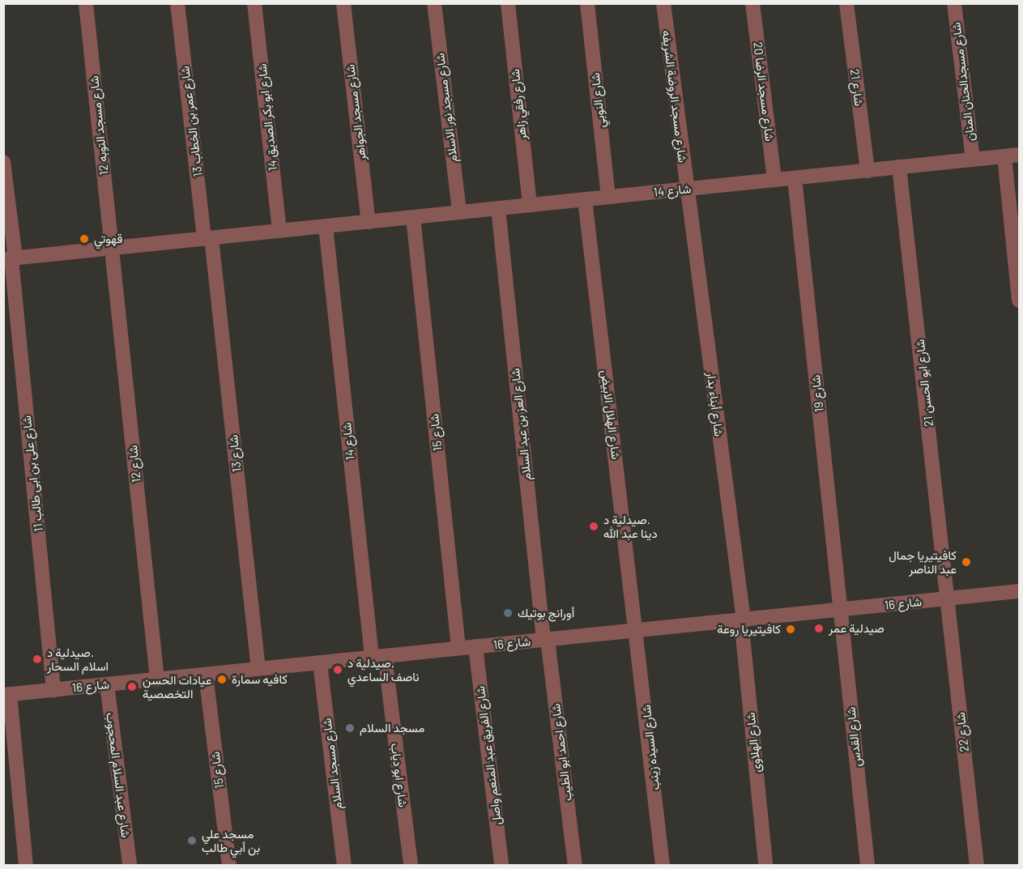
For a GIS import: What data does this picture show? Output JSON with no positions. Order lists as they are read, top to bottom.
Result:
{
  "streets": {
    "street": [
      "شارع مسجدالحنان المنان",
      "شارع 21",
      "شارع مسجد الرضا 20",
      "شارع مسجد الروضة الشريفه",
      "شارع النوبي",
      "شارع رفقي زاهر",
      "شارع مسجد نور الاسلام",
      "شارع مسجد الجواهر",
      "شارع ابو بكر الصديق 14",
      "شارع عمر بن الخطاب 13",
      "شارع مسجد التوبه 12",
      "شارع 14",
      "شارع ابو الحسن 21",
      "شارع 19",
      "شارع أبناء بدار",
      "شارع الهلال الابيض",
      "شارع العز بن عبد السلام",
      "شارع 15",
      "شارع 13",
      "شارع 12",
      "شارع على بن ابى طالب 11",
      "شارع 16",
      "شارع 22",
      "شارع القدس",
      "شارع الهلاوى",
      "شارع السيده زينب",
      "شارع احمد ابو الطيب",
      "شارع الفريق عبد المنعم واصل",
      "شارع مسجد السلام",
      "شارع عبد السلام المحجوب",
      "شارع ابو دياب"
    ]
  },
  "crossings": [
    ["شارع مسجدالحنان المنان", "شارع 14"],
    ["شارع 21", "شارع 14"],
    ["شارع مسجد الرضا 20", "شارع 14"],
    ["شارع مسجد الروضة الشريفه", "شارع 14"],
    ["شارع مسجد الروضة الشريفه", "شارع أبناء بدار"],
    ["شارع النوبي", "شارع 14"],
    ["شارع رفقي زاهر", "شارع 14"],
    ["شارع مسجد نور الاسلام", "شارع 14"],
    ["شارع مسجد الجواهر", "شارع 14"],
    ["شارع ابو بكر الصديق 14", "شارع 14"],
    ["شارع عمر بن الخطاب 13", "شارع 14"],
    ["شارع عمر بن الخطاب 13", "شارع 13"],
    ["شارع مسجد التوبه 12", "شارع 14"],
    ["شارع مسجد التوبه 12", "شارع 12"],
    ["شارع 14", "شارع ابو الحسن 21"],
    ["شارع 14", "شارع 19"],
    ["شارع 14", "شارع أبناء بدار"],
    ["شارع 14", "شارع الهلال الابيض"],
    ["شارع 14", "شارع العز بن عبد السلام"],
    ["شارع 14", "شارع 15"],
    ["شارع 14", "شارع 13"],
    ["شارع 14", "شارع 12"],
    ["شارع 14", "شارع على بن ابى طالب 11"],
    ["شارع 14", "شارع 16"],
    ["شارع 14", "شارع ابو دياب"],
    ["شارع ابو الحسن 21", "شارع 16"],
    ["شارع ابو الحسن 21", "شارع 22"],
    ["شارع 19", "شارع 16"],
    ["شارع 19", "شارع القدس"],
    ["شارع أبناء بدار", "شارع 16"],
    ["شارع أبناء بدار", "شارع الهلاوى"],
    ["شارع الهلال الابيض", "شارع 16"],
    ["شارع الهلال الابيض", "شارع السيده زينب"],
    ["شارع العز بن عبد السلام", "شارع 16"],
    ["شارع العز بن عبد السلام", "شارع احمد ابو الطيب"],
    ["شارع 15", "شارع 16"],
    ["شارع 13", "شارع 16"],
    ["شارع 12", "شارع 16"],
    ["شارع على بن ابى طالب 11", "شارع 16"],
    ["شارع 16", "شارع 22"],
    ["شارع 16", "شارع القدس"],
    ["شارع 16", "شارع الهلاوى"],
    ["شارع 16", "شارع السيده زينب"],
    ["شارع 16", "شارع احمد ابو الطيب"],
    ["شارع 16", "شارع الفريق عبد المنعم واصل"],
    ["شارع 16", "شارع مسجد السلام"],
    ["شارع 16", "شارع عبد السلام المحجوب"],
    ["شارع 16", "شارع ابو دياب"]
  ],
  "places": [
    "قهوتي",
    "صيدلية د. دينا عبد الله",
    "كافيتيريا جمال عبد الناصر",
    "أورانج بوتيك",
    "صيدلية عمر",
    "كافيتيريا روعة",
    "صيدلية د. اسلام السحار",
    "صيدلية د. ناصف الساعدي",
    "كافيه سمارة",
    "عيادات الحسن التخصصية",
    "مسجد السلام",
    "مسجد علي بن أبي طالب"
  ]
}
